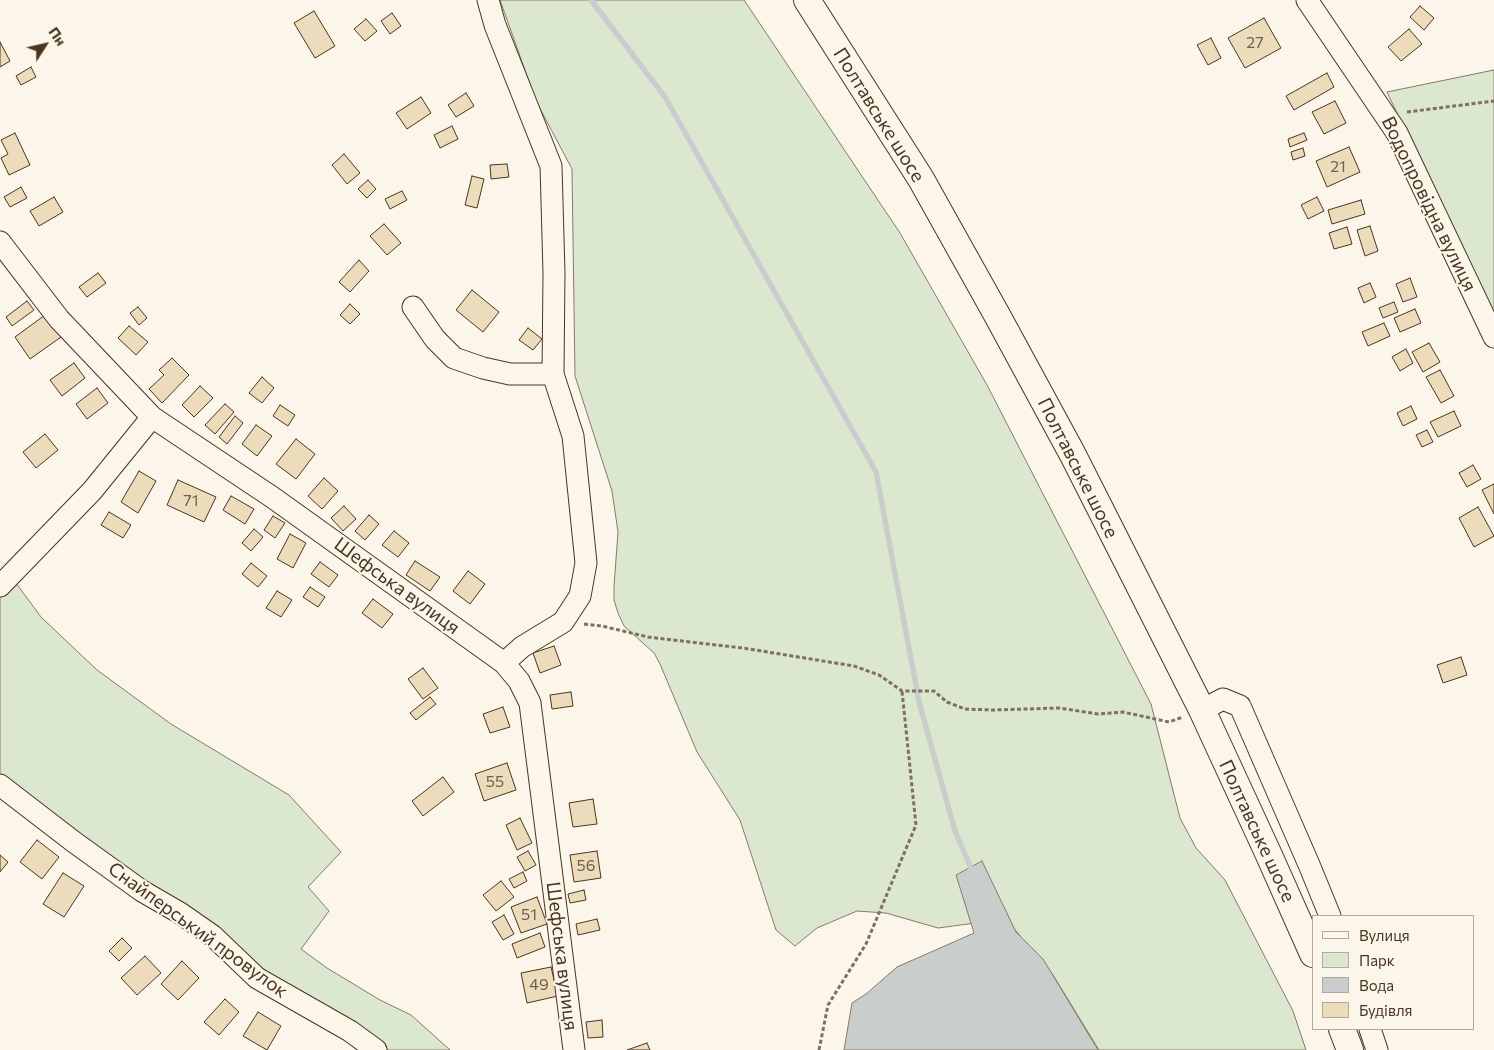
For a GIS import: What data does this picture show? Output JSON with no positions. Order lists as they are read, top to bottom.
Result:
{
  "streets": {
    "main road": ["Полтавське шосе"],
    "street": ["Водопровідна вулиця", "Шефська вулиця", "Снайперський провулок"]
  },
  "house_numbers": [
    "27",
    "21",
    "71",
    "55",
    "56",
    "51",
    "49"
  ],
  "legend": [
    "Вулиця",
    "Парк",
    "Вода",
    "Будівля"
  ],
  "north": "top right"
}
